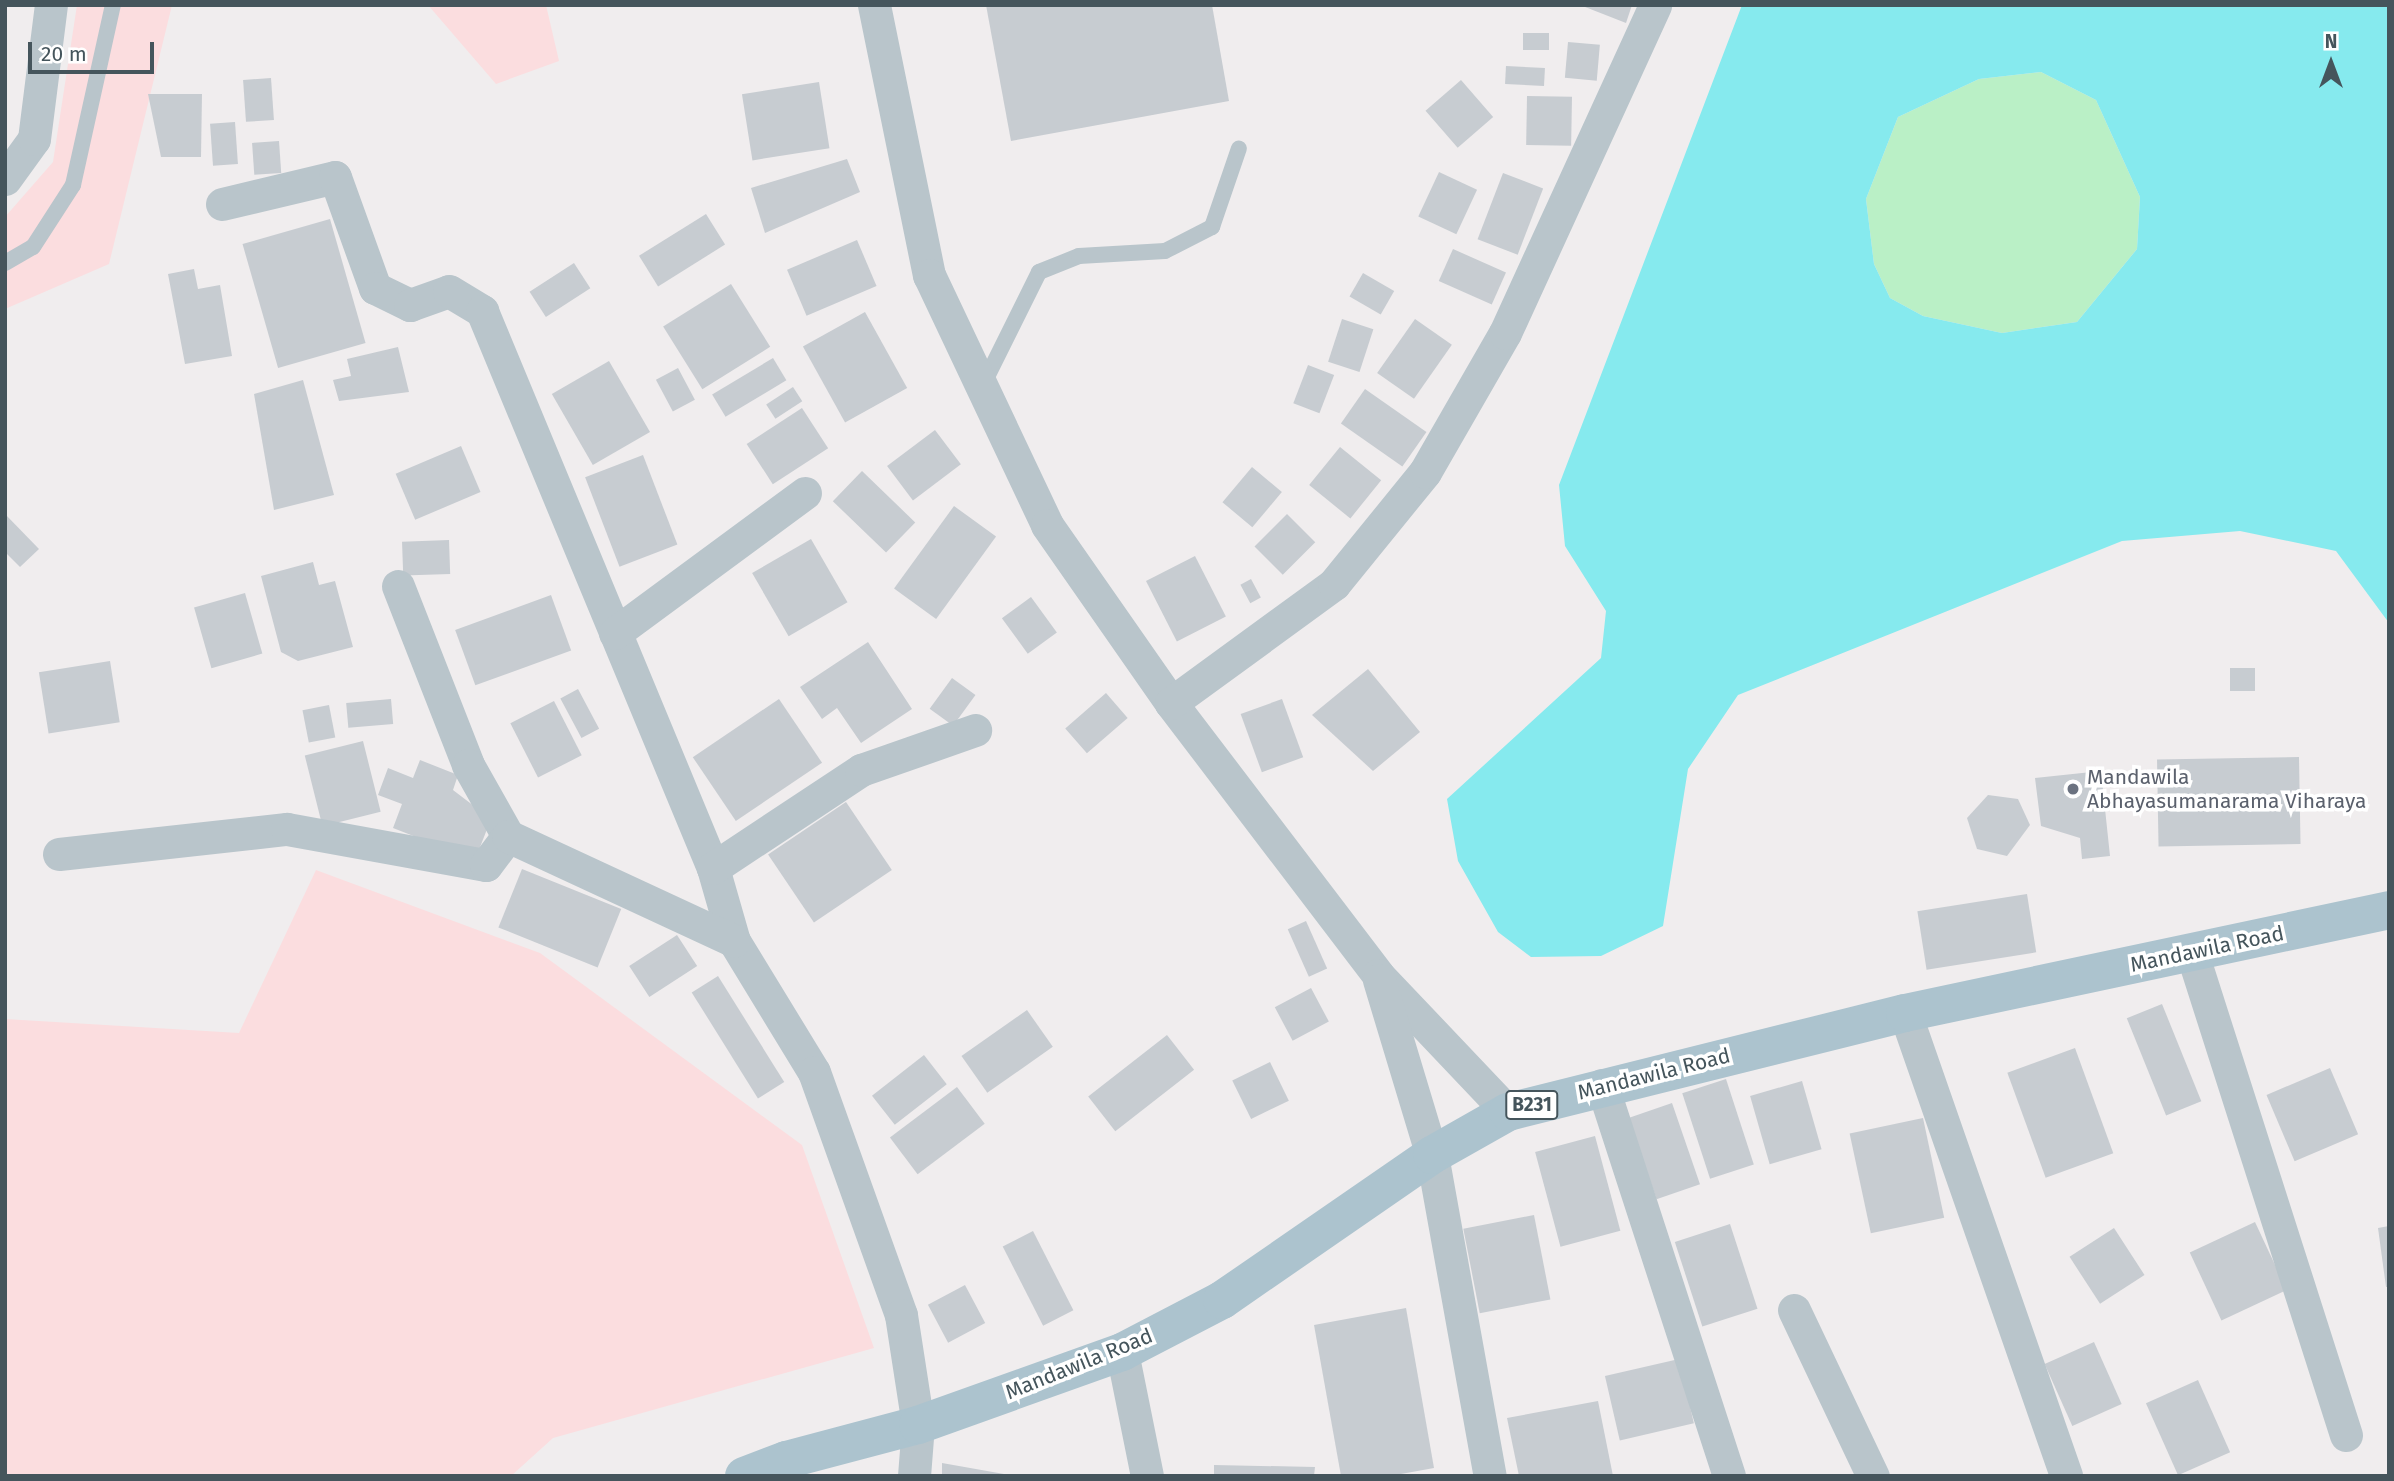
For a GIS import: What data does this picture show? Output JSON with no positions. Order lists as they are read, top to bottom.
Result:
{
  "streets": {
    "main road": ["Mandawila Road", "B231"]
  },
  "places": ["Mandawila Abhayasumanarama Viharaya"],
  "scale_bar": "20 m",
  "north": "top"
}
